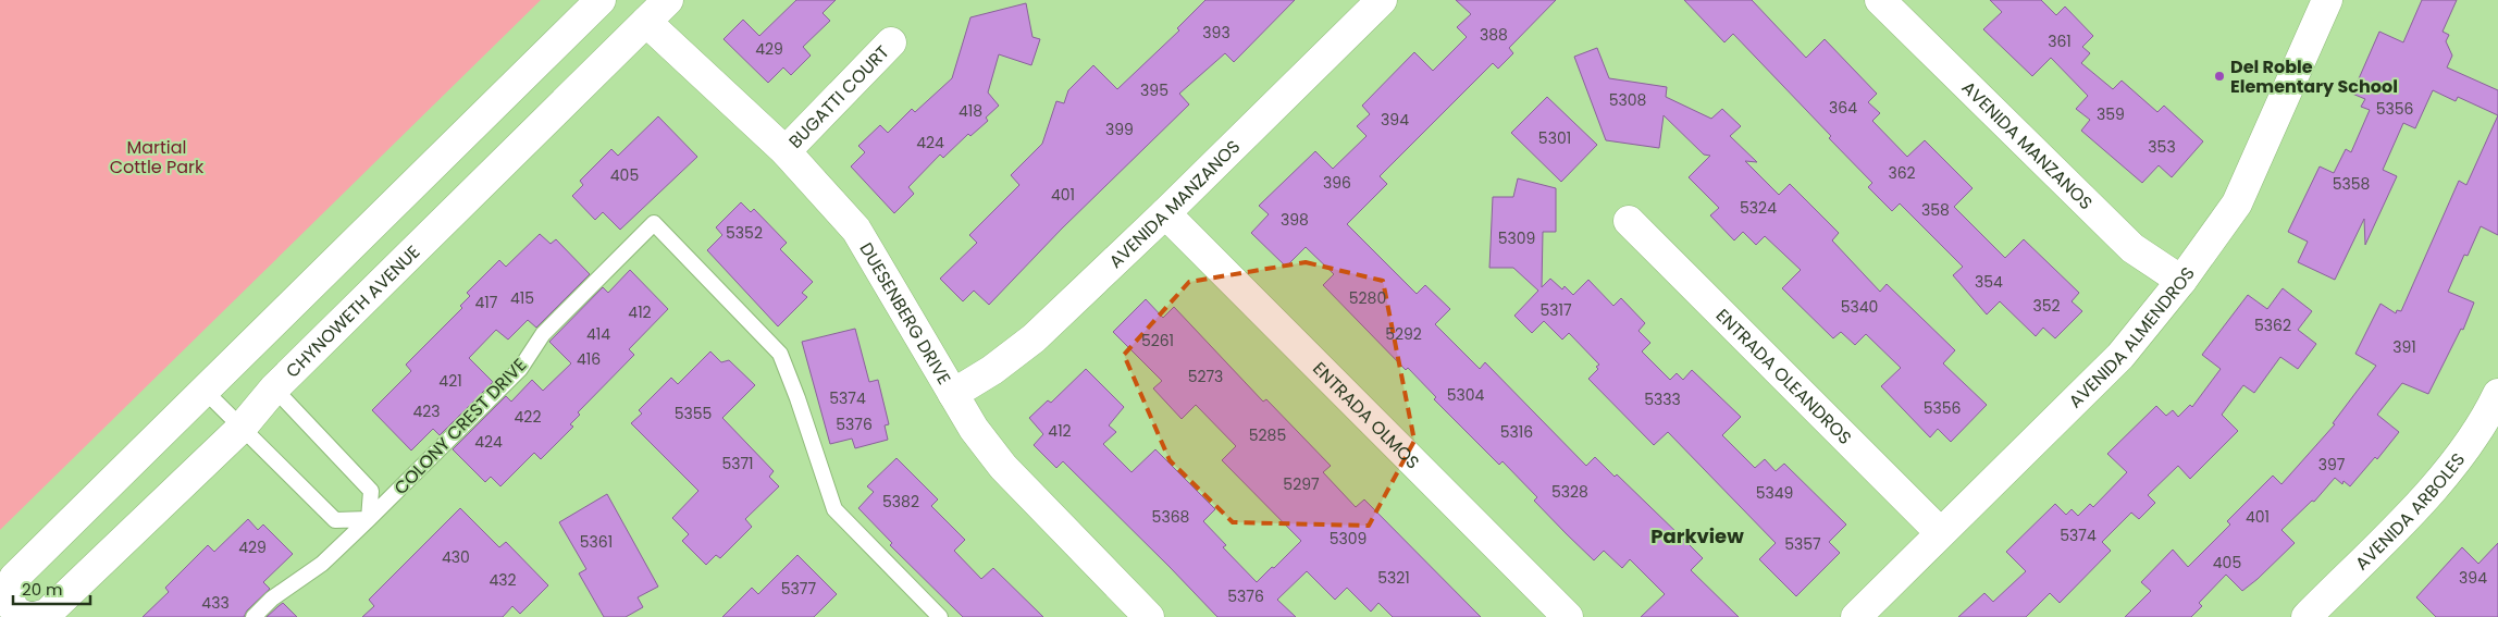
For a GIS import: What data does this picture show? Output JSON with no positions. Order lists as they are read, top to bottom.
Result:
{
  "streets": {
    "street": [
      "BUGATTI COURT",
      "AVENIDA MANZANOS",
      "CHYNOWETH AVENUE",
      "DUESENBERG DRIVE",
      "AVENIDA ALMENDROS",
      "ENTRADA OLEANDROS",
      "ENTRADA OLMOS",
      "AVENIDA ARBOLES"
    ],
    "lane": ["COLONY CREST DRIVE"]
  },
  "crossings": [
    ["BUGATTI COURT", "DUESENBERG DRIVE"],
    ["AVENIDA MANZANOS", "DUESENBERG DRIVE"],
    ["AVENIDA MANZANOS", "AVENIDA ALMENDROS"],
    ["AVENIDA MANZANOS", "ENTRADA OLMOS"],
    ["CHYNOWETH AVENUE", "DUESENBERG DRIVE"],
    ["AVENIDA ALMENDROS", "ENTRADA OLEANDROS"]
  ],
  "districts": ["Parkview"],
  "parks": ["Martial Cottle Park"],
  "places": ["Del Roble Elementary School"],
  "house_numbers": [
    "393",
    "388",
    "361",
    "429",
    "395",
    "5308",
    "364",
    "5356",
    "418",
    "359",
    "394",
    "399",
    "5301",
    "424",
    "353",
    "362",
    "405",
    "396",
    "5358",
    "401",
    "5324",
    "358",
    "398",
    "5352",
    "5309",
    "354",
    "415",
    "5280",
    "417",
    "352",
    "5340",
    "5317",
    "412",
    "5362",
    "414",
    "5292",
    "5261",
    "391",
    "416",
    "5273",
    "421",
    "5304",
    "5374",
    "5333",
    "5356",
    "423",
    "5355",
    "422",
    "5376",
    "412",
    "5316",
    "5285",
    "424",
    "5371",
    "397",
    "5297",
    "5328",
    "5349",
    "5382",
    "5368",
    "401",
    "5374",
    "5309",
    "5361",
    "5357",
    "429",
    "430",
    "405",
    "5321",
    "394",
    "432",
    "5377",
    "5376",
    "433"
  ],
  "scale_bar": "20 m"
}
